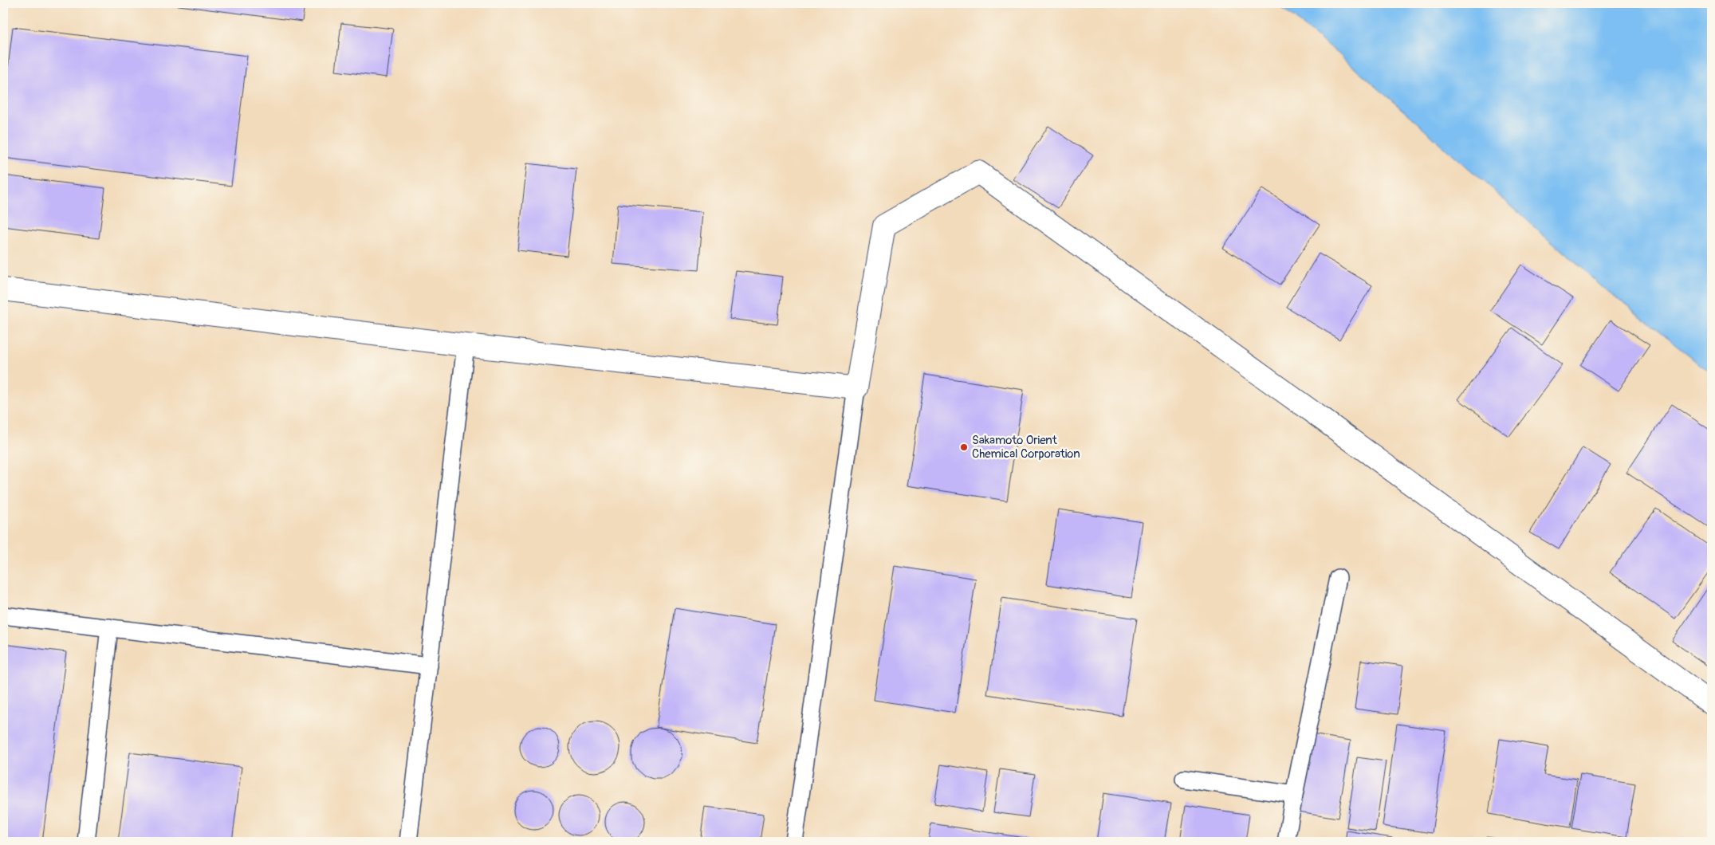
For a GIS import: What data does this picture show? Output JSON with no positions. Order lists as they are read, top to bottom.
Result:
{
  "places": ["Sakamoto Orient Chemical Corporation"]
}
